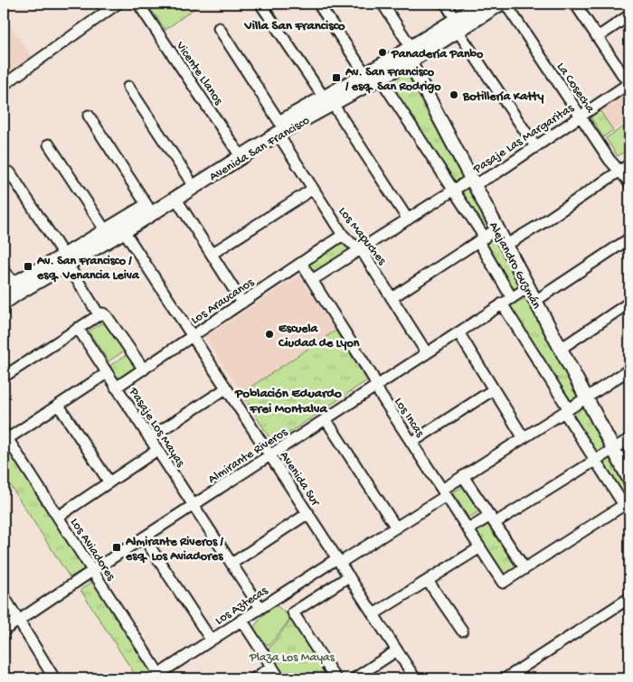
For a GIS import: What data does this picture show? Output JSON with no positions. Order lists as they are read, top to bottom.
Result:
{
  "streets": {
    "main road": ["Avenida San Francisco"],
    "street": [
      "Vicente Llanos",
      "La Cosecha",
      "Pasaje Las Margaritas",
      "Los Mapuches",
      "Alejandro Guzmán",
      "Los Araucanos",
      "Los Incas",
      "Pasaje Los Mayas",
      "Almirante Riveros",
      "Avenida Sur",
      "Los Aviadores",
      "Los Aztecas"
    ]
  },
  "crossings": [
    ["Vicente Llanos", "Avenida San Francisco"],
    ["La Cosecha", "Pasaje Las Margaritas"],
    ["Pasaje Las Margaritas", "Alejandro Guzmán"],
    ["Avenida San Francisco", "Los Mapuches"],
    ["Avenida San Francisco", "Alejandro Guzmán"],
    ["Avenida San Francisco", "Avenida Sur"],
    ["Los Mapuches", "Los Araucanos"],
    ["Los Mapuches", "Almirante Riveros"],
    ["Alejandro Guzmán", "Almirante Riveros"],
    ["Alejandro Guzmán", "Los Aztecas"],
    ["Los Araucanos", "Los Incas"],
    ["Los Araucanos", "Pasaje Los Mayas"],
    ["Los Araucanos", "Avenida Sur"],
    ["Los Incas", "Almirante Riveros"],
    ["Los Incas", "Los Aztecas"],
    ["Pasaje Los Mayas", "Almirante Riveros"],
    ["Pasaje Los Mayas", "Los Aztecas"],
    ["Almirante Riveros", "Avenida Sur"],
    ["Almirante Riveros", "Los Aviadores"],
    ["Avenida Sur", "Los Aztecas"],
    ["Los Aviadores", "Los Aztecas"]
  ],
  "districts": ["Villa San Francisco", "Población Eduardo Frei Montalva"],
  "parks": ["Plaza Los Mayas"],
  "places": {
    "other": ["Panadería Panbo", "Botillería Katty", "Escuela Ciudad de Lyon"],
    "transit": ["Av. San Francisco / esq. San Rodrigo", "Av. San Francisco / esq. Venancia Leiva", "Almirante Riveros / esq. Los Aviadores"]
  }
}
